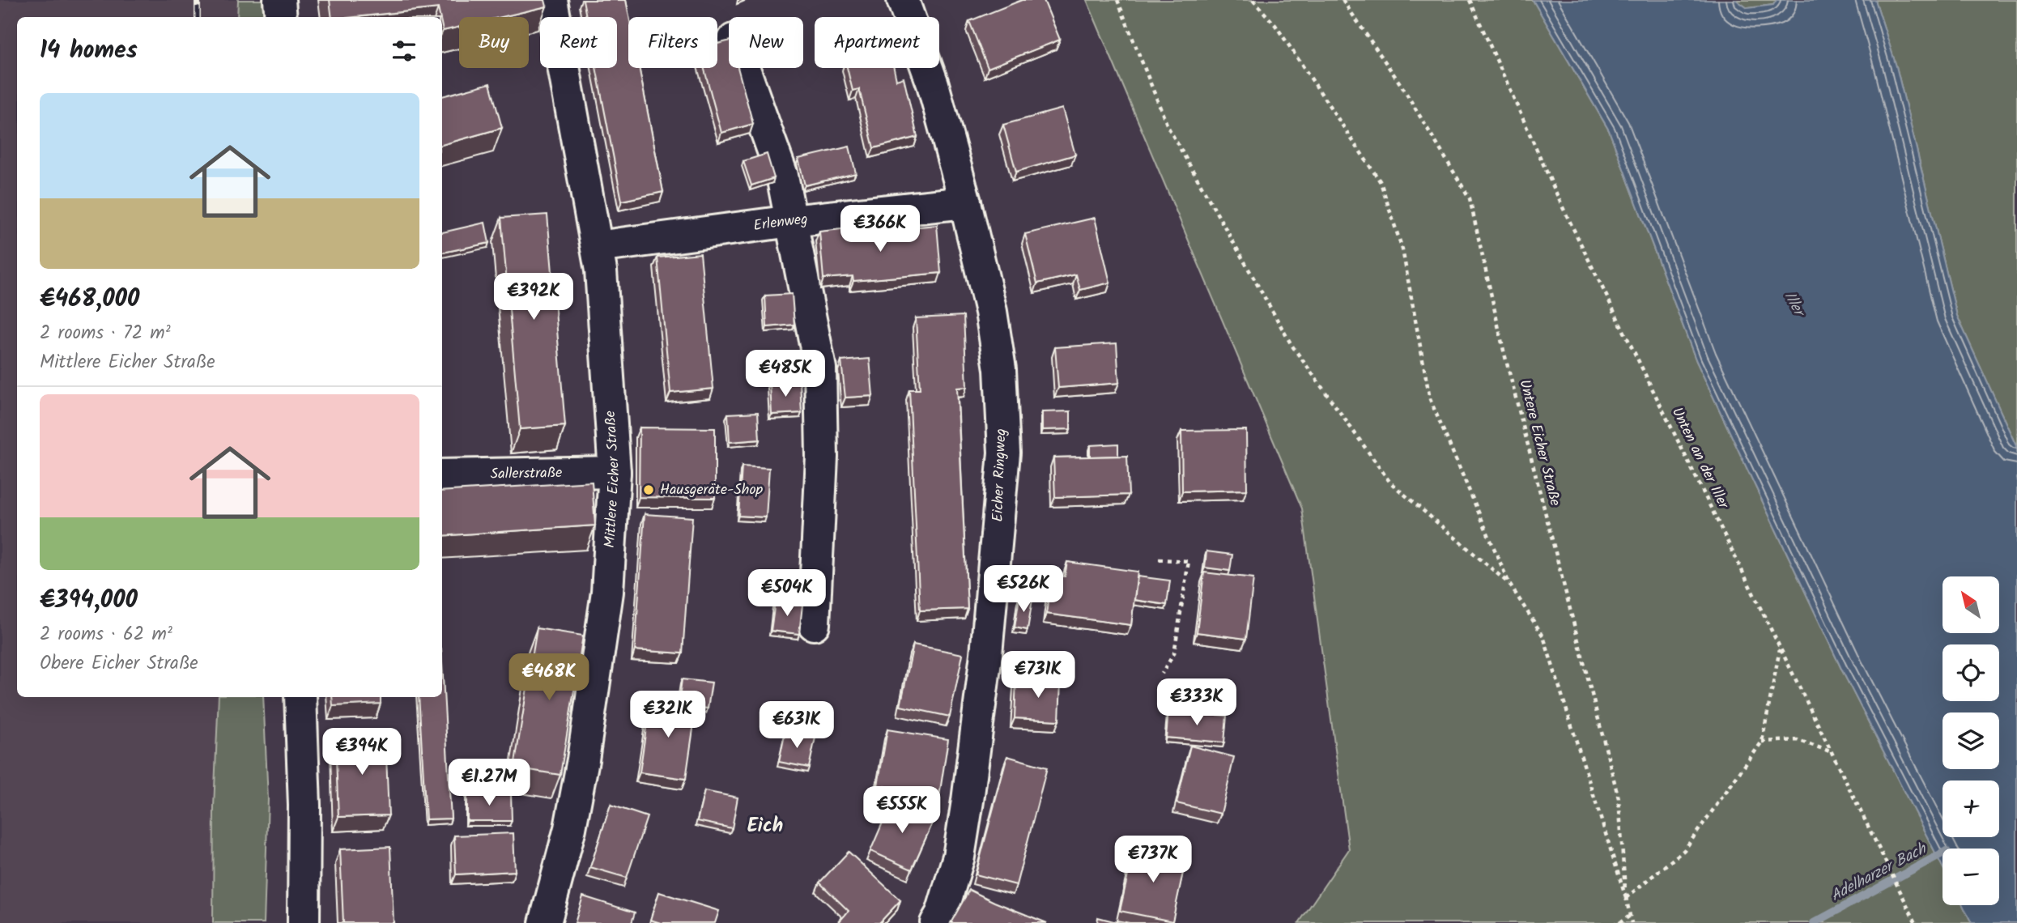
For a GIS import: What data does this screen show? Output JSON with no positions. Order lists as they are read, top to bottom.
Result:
{
  "streets": {
    "street": [
      "Erlenweg",
      "Sallerstraße",
      "Eicher Ringweg",
      "Mittlere Eicher Straße"
    ],
    "path": ["Untere Eicher Straße", "Unten an der Iller"]
  },
  "crossings": [
    ["Erlenweg", "Eicher Ringweg"],
    ["Erlenweg", "Mittlere Eicher Straße"],
    ["Sallerstraße", "Mittlere Eicher Straße"]
  ],
  "districts": ["Eich"],
  "water": ["Iller", "Adelharzer Bach"],
  "places": ["Hausgeräte-Shop"],
  "north": "top left",
  "page": {
    "chip": [
      "Buy",
      "Rent",
      "Filters",
      "New",
      "Apartment"
    ],
    "heading": "14 homes",
    "list": [
      {
        "name": "€468,000",
        "note": "2 rooms · 72 m² · Mittlere Eicher Straße"
      },
      {
        "name": "€394,000",
        "note": "2 rooms · 62 m² · Obere Eicher Straße"
      }
    ],
    "price": [
      "€366K",
      "€392K",
      "€485K",
      "€526K",
      "€504K",
      "€731K",
      "€468K",
      "€333K",
      "€321K",
      "€631K",
      "€394K",
      "€1.27M",
      "€555K",
      "€737K"
    ],
    "map_buttons": ["+", "−"]
  }
}
